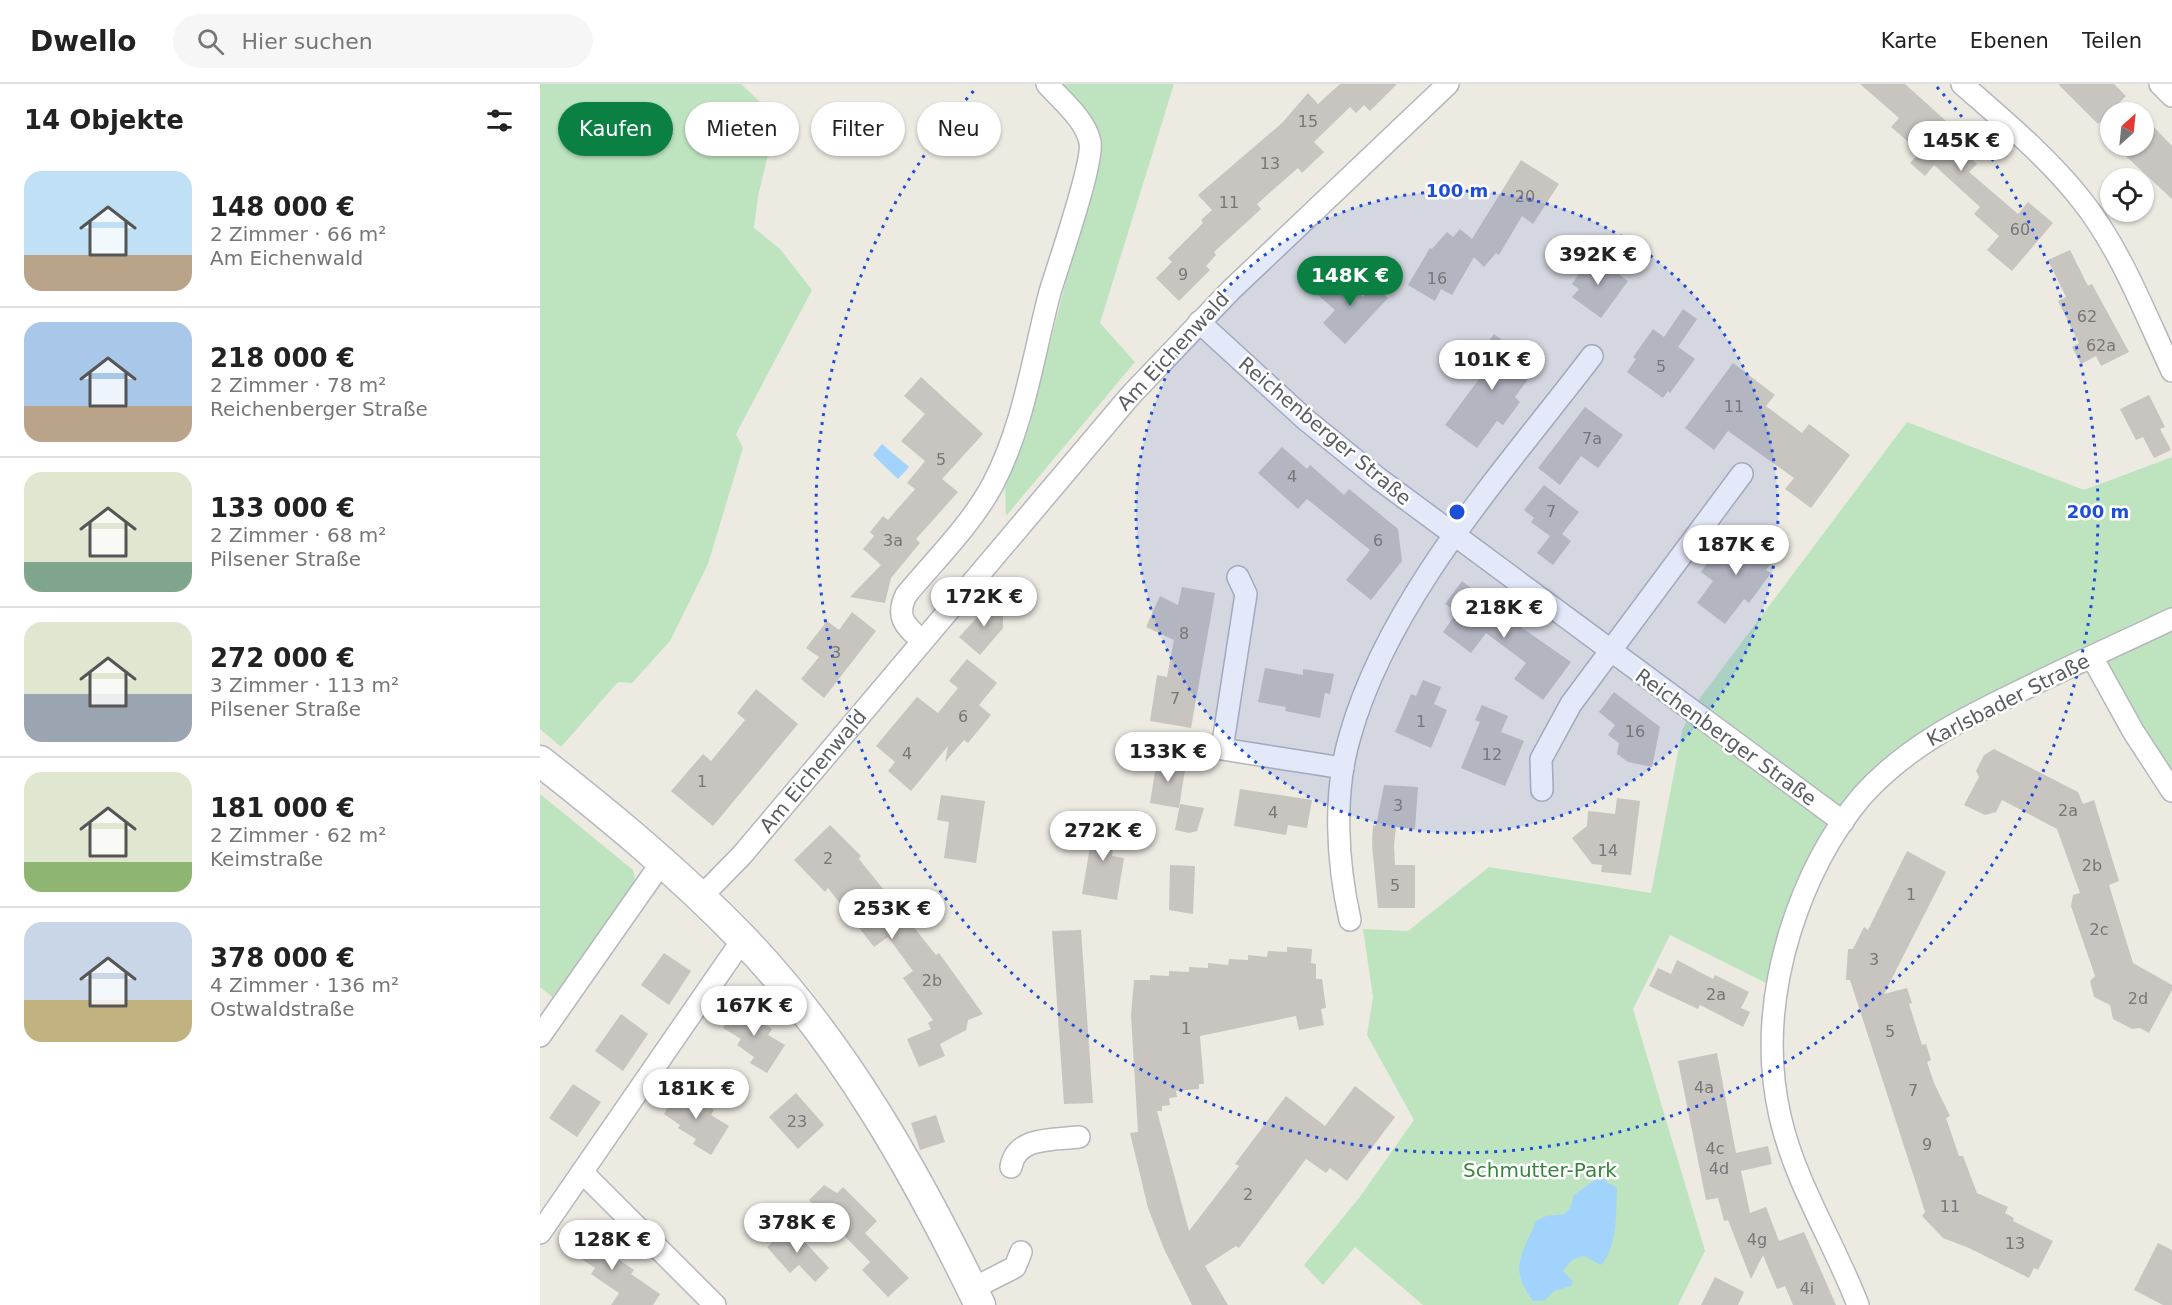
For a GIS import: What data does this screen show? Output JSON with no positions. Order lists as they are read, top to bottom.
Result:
{
  "streets": {
    "street": ["Am Eichenwald", "Reichenberger Straße", "Karlsbader Straße"]
  },
  "crossings": [
    ["Am Eichenwald", "Reichenberger Straße"],
    ["Reichenberger Straße", "Karlsbader Straße"]
  ],
  "parks": ["Schmutter-Park"],
  "house_numbers": [
    "15",
    "13",
    "20",
    "11",
    "60",
    "9",
    "16",
    "62",
    "62a",
    "5",
    "11",
    "7a",
    "5",
    "4",
    "7",
    "3a",
    "6",
    "8",
    "3",
    "7",
    "6",
    "1",
    "16",
    "4",
    "12",
    "1",
    "3",
    "2a",
    "4",
    "14",
    "2",
    "2b",
    "5",
    "1",
    "2c",
    "3",
    "2b",
    "2a",
    "2d",
    "1",
    "5",
    "4a",
    "7",
    "23",
    "9",
    "4c",
    "4d",
    "2",
    "11",
    "4g",
    "13",
    "4i"
  ],
  "north": "top right",
  "page": {
    "header": "Dwello",
    "search": "Hier suchen",
    "nav": ["Karte", "Ebenen", "Teilen"],
    "heading": "14 Objekte",
    "chip": [
      "Kaufen",
      "Mieten",
      "Filter",
      "Neu"
    ],
    "price": [
      "145K €",
      "392K €",
      "148K €",
      "101K €",
      "187K €",
      "172K €",
      "218K €",
      "133K €",
      "272K €",
      "253K €",
      "167K €",
      "181K €",
      "378K €",
      "128K €"
    ],
    "list": [
      {
        "name": "148 000 €",
        "note": "2 Zimmer · 66 m² · Am Eichenwald"
      },
      {
        "name": "218 000 €",
        "note": "2 Zimmer · 78 m² · Reichenberger Straße"
      },
      {
        "name": "133 000 €",
        "note": "2 Zimmer · 68 m² · Pilsener Straße"
      },
      {
        "name": "272 000 €",
        "note": "3 Zimmer · 113 m² · Pilsener Straße"
      },
      {
        "name": "181 000 €",
        "note": "2 Zimmer · 62 m² · Keimstraße"
      },
      {
        "name": "378 000 €",
        "note": "4 Zimmer · 136 m² · Ostwaldstraße"
      }
    ]
  },
  "rings": ["100 m", "200 m"]
}
